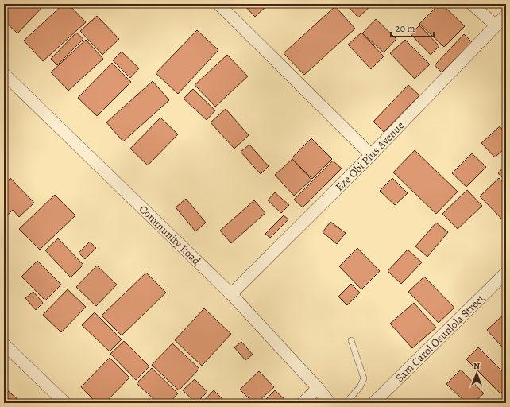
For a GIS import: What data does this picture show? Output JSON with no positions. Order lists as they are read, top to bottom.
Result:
{
  "streets": {
    "street": ["Eze Obi Pius Avenue", "Community Road", "Sam Carol Osunlola Street"]
  },
  "crossings": [
    ["Eze Obi Pius Avenue", "Community Road"]
  ],
  "scale_bar": "20 m",
  "north": "top"
}
